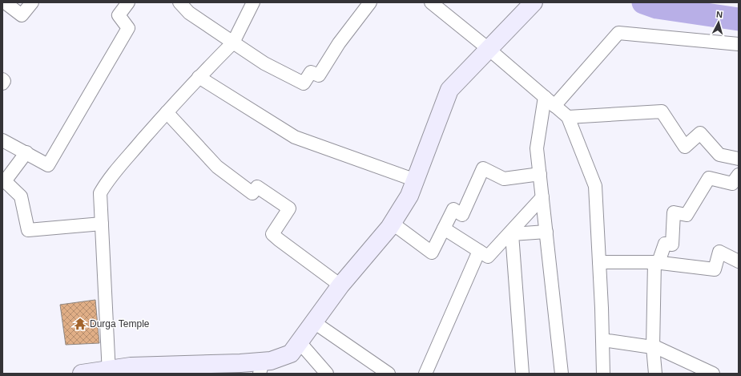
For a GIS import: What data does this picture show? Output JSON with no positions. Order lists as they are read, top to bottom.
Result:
{
  "places": {
    "temple": ["Durga Temple"]
  },
  "north": "top"
}
